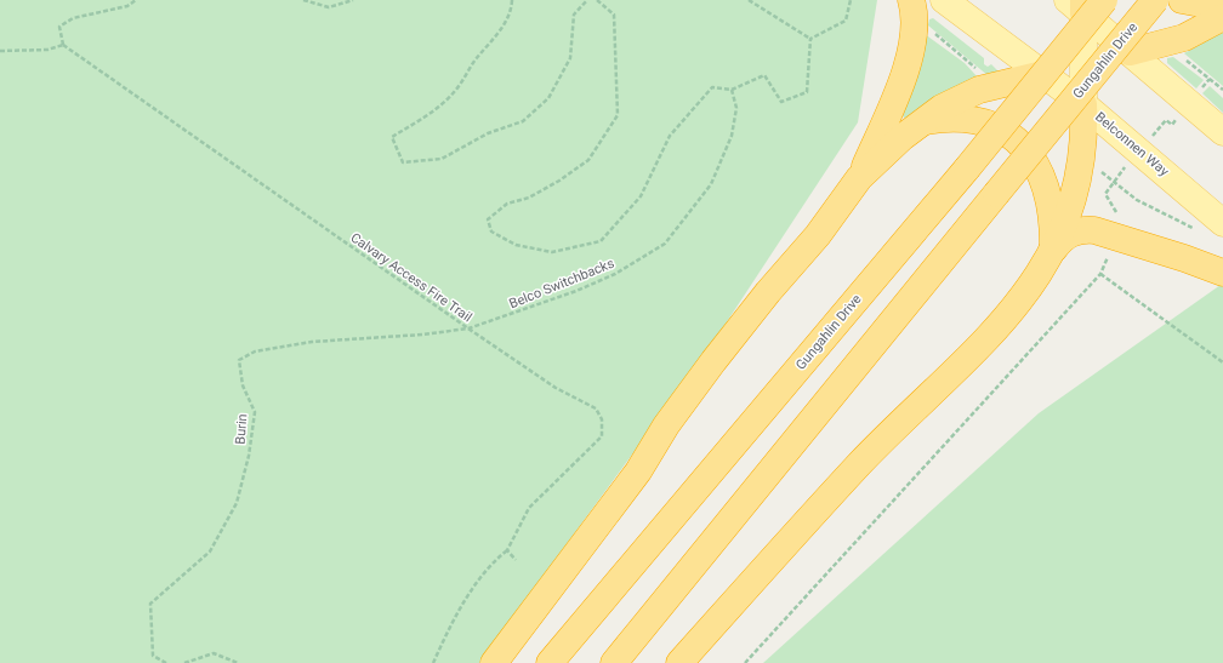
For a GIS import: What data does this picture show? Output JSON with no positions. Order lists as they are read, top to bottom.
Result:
{
  "streets": {
    "highway": ["Gungahlin Drive"],
    "main road": ["Belconnen Way"],
    "path": ["Calvary Access Fire Trail", "Belco Switchbacks", "Burin"]
  },
  "crossings": [
    ["Calvary Access Fire Trail", "Belco Switchbacks"],
    ["Calvary Access Fire Trail", "Burin"],
    ["Belco Switchbacks", "Burin"]
  ]
}
